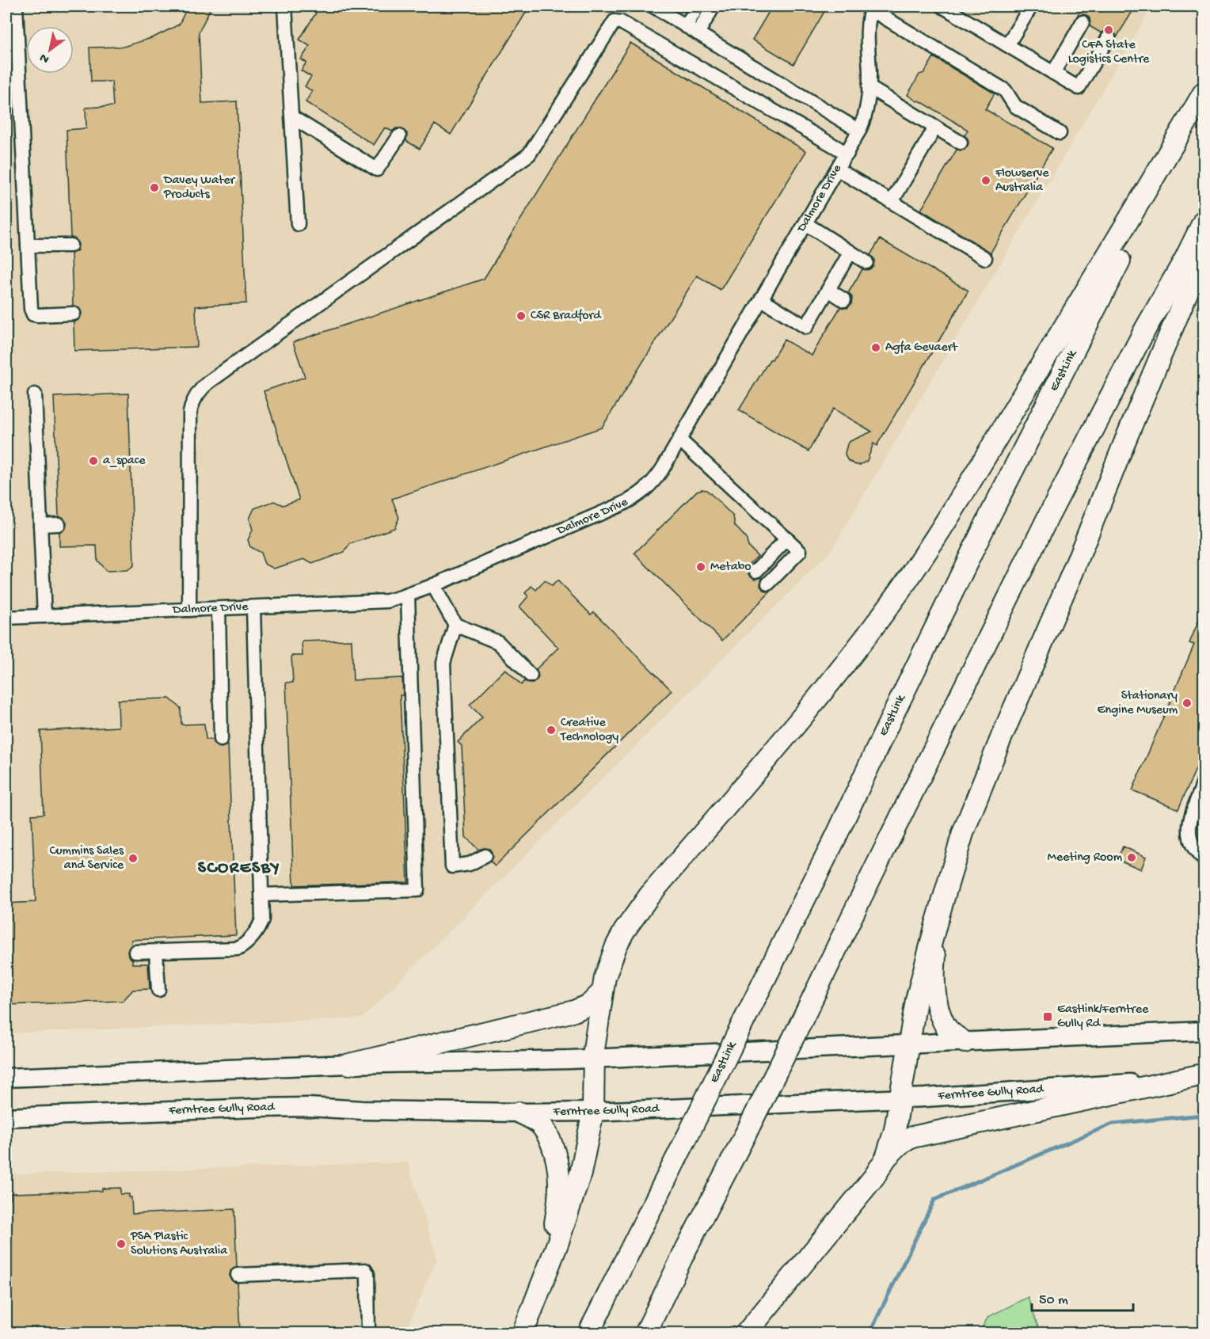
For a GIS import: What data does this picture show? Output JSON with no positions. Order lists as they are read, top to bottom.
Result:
{
  "streets": {
    "highway": ["EastLink"],
    "main road": ["Ferntree Gully Road"],
    "street": ["Dalmore Drive"]
  },
  "districts": ["SCORESBY"],
  "places": {
    "other": [
      "CFA State Logistics Centre",
      "Flowserve Australia",
      "Davey Water Products",
      "CSR Bradford",
      "Agfa Gevaert",
      "a_space",
      "Metabo",
      "Stationary Engine Museum",
      "Creative Technology",
      "Meeting Room",
      "Cummins Sales and Service",
      "PSA Plastic Solutions Australia"
    ],
    "transit": ["Eastlink/Ferntree Gully Rd"]
  },
  "scale_bar": "50 m",
  "north": "bottom left"
}
